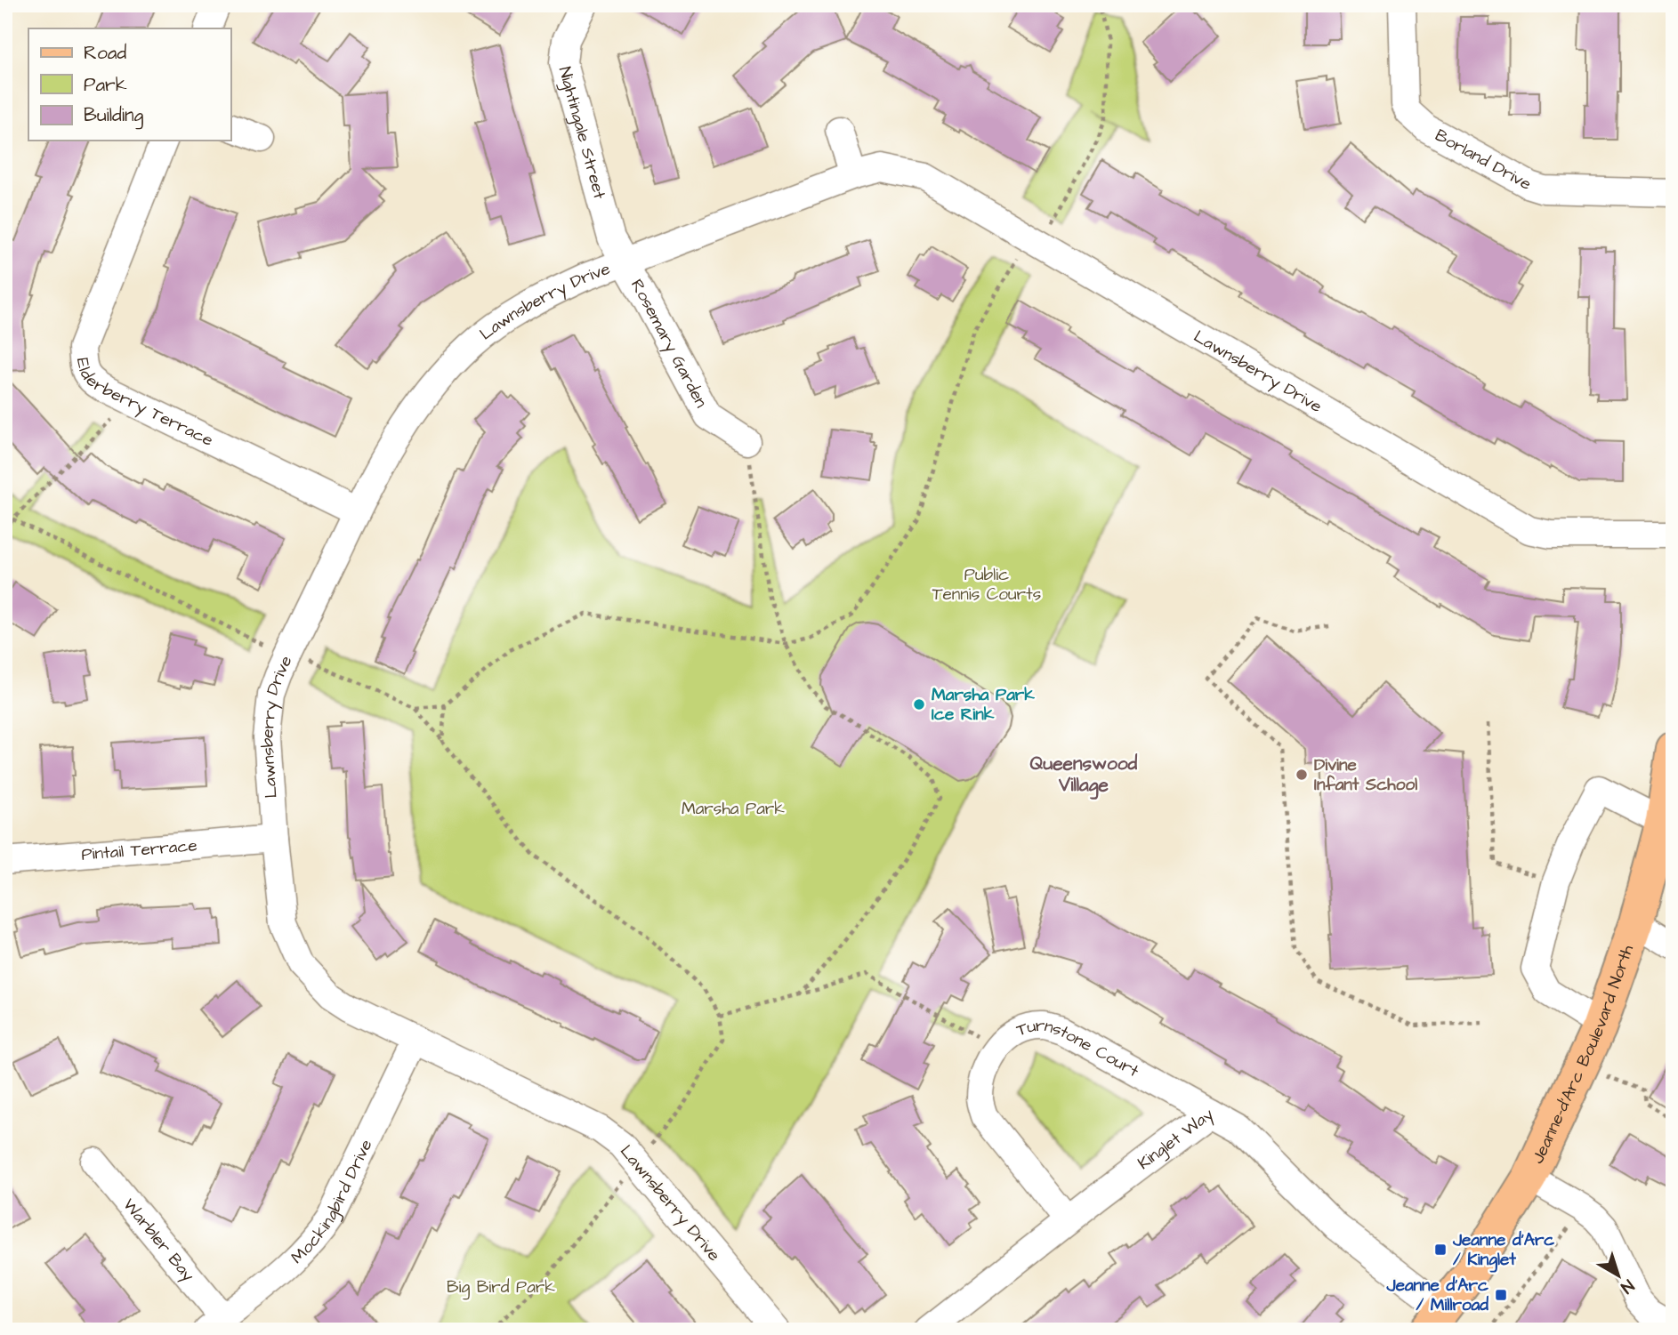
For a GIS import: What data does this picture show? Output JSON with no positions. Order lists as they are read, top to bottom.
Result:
{
  "streets": {
    "main road": ["Jeanne-d'Arc Boulevard North"],
    "street": [
      "Nightingale Street",
      "Borland Drive",
      "Lawnsberry Drive",
      "Rosemary Garden",
      "Elderberry Terrace",
      "Pintail Terrace",
      "Turnstone Court",
      "Kinglet Way",
      "Mockingbird Drive",
      "Warbler Bay"
    ]
  },
  "crossings": [
    ["Nightingale Street", "Lawnsberry Drive"],
    ["Nightingale Street", "Rosemary Garden"],
    ["Lawnsberry Drive", "Rosemary Garden"],
    ["Lawnsberry Drive", "Elderberry Terrace"],
    ["Lawnsberry Drive", "Pintail Terrace"],
    ["Lawnsberry Drive", "Mockingbird Drive"],
    ["Jeanne-d'Arc Boulevard North", "Kinglet Way"],
    ["Turnstone Court", "Kinglet Way"],
    ["Mockingbird Drive", "Warbler Bay"]
  ],
  "districts": ["Queenswood Village"],
  "parks": ["Public Tennis Courts", "Marsha Park", "Big Bird Park"],
  "places": {
    "other": ["Marsha Park Ice Rink", "Divine Infant School"],
    "transit": ["Jeanne d'Arc / Kinglet", "Jeanne d'Arc / Millroad"]
  },
  "legend": ["Road", "Park", "Building"],
  "north": "bottom right"
}
